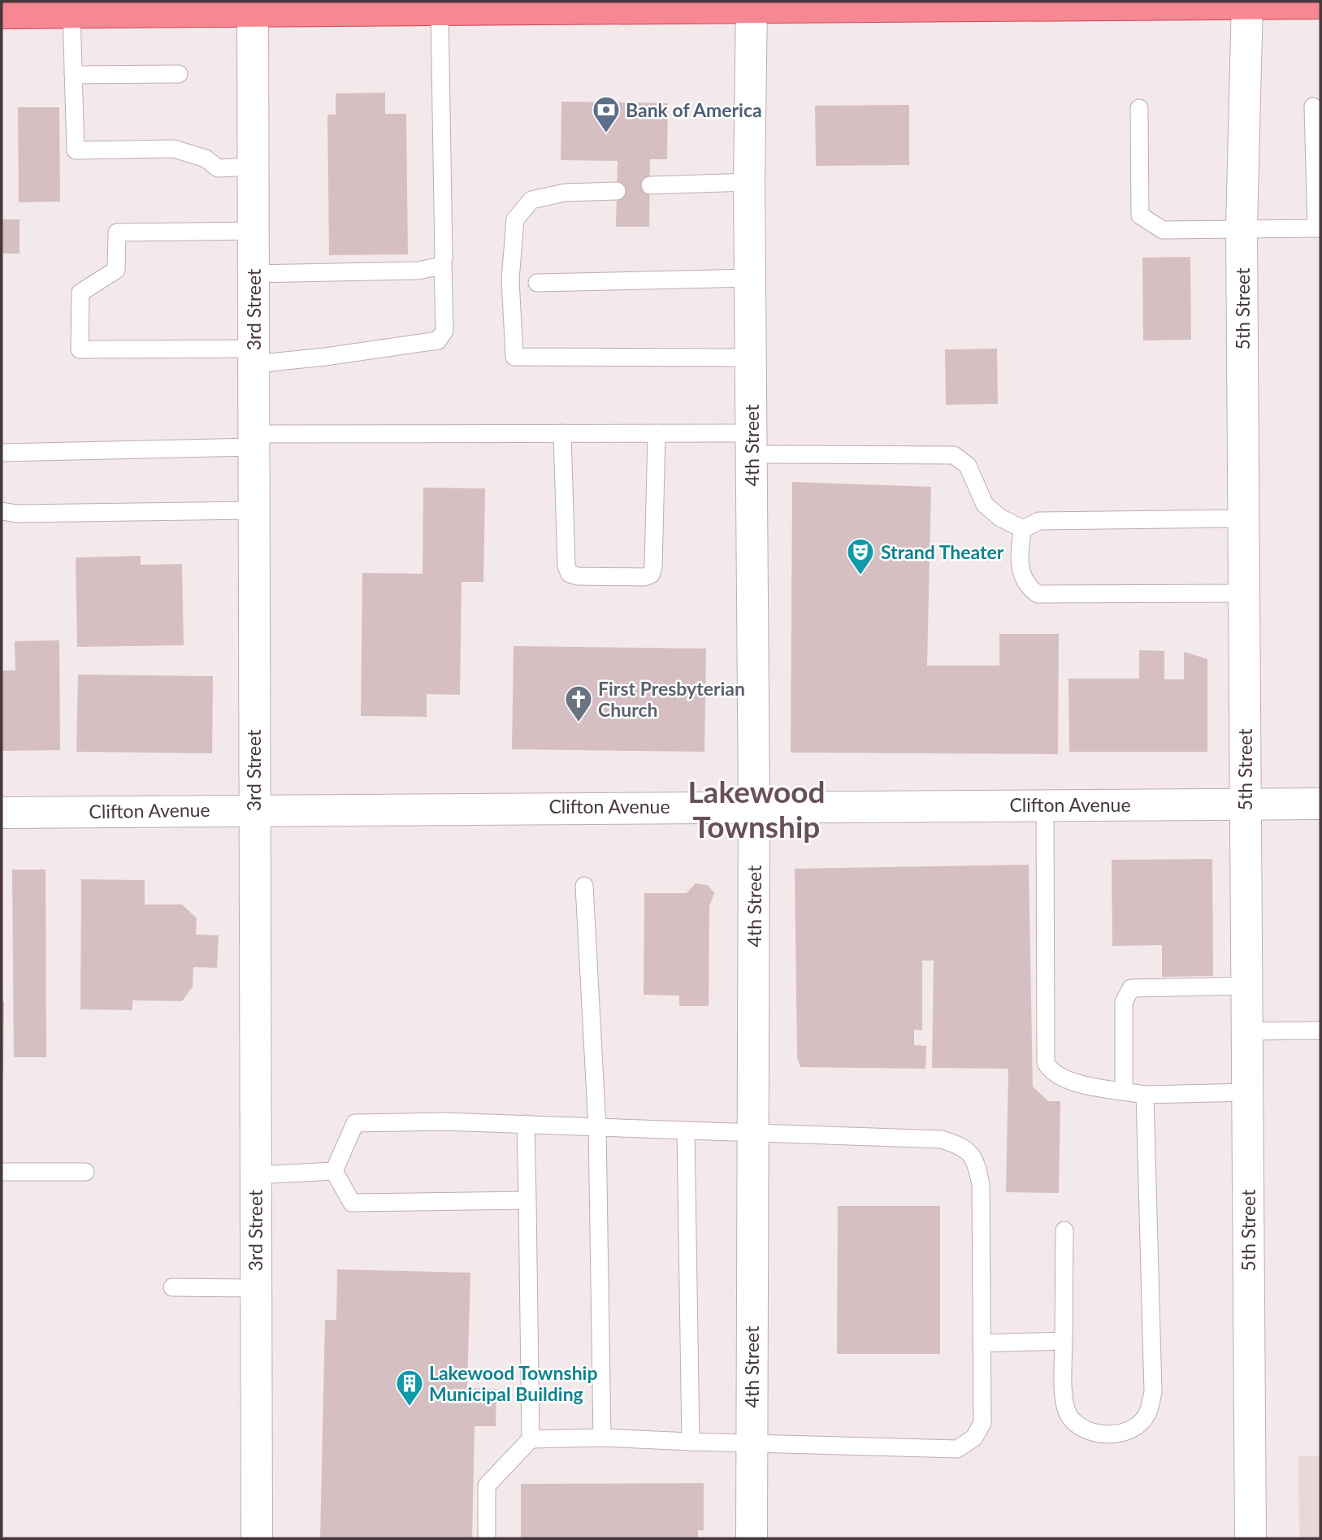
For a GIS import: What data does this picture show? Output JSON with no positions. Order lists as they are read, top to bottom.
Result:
{
  "streets": {
    "street": [
      "5th Street",
      "3rd Street",
      "4th Street",
      "Clifton Avenue"
    ]
  },
  "crossings": [
    ["5th Street", "Clifton Avenue"],
    ["3rd Street", "Clifton Avenue"],
    ["4th Street", "Clifton Avenue"]
  ],
  "districts": ["Lakewood Township"],
  "places": {
    "bank": ["Bank of America"],
    "theatre": ["Strand Theater"],
    "church": ["First Presbyterian Church"],
    "building": ["Lakewood Township Municipal Building"]
  }
}
